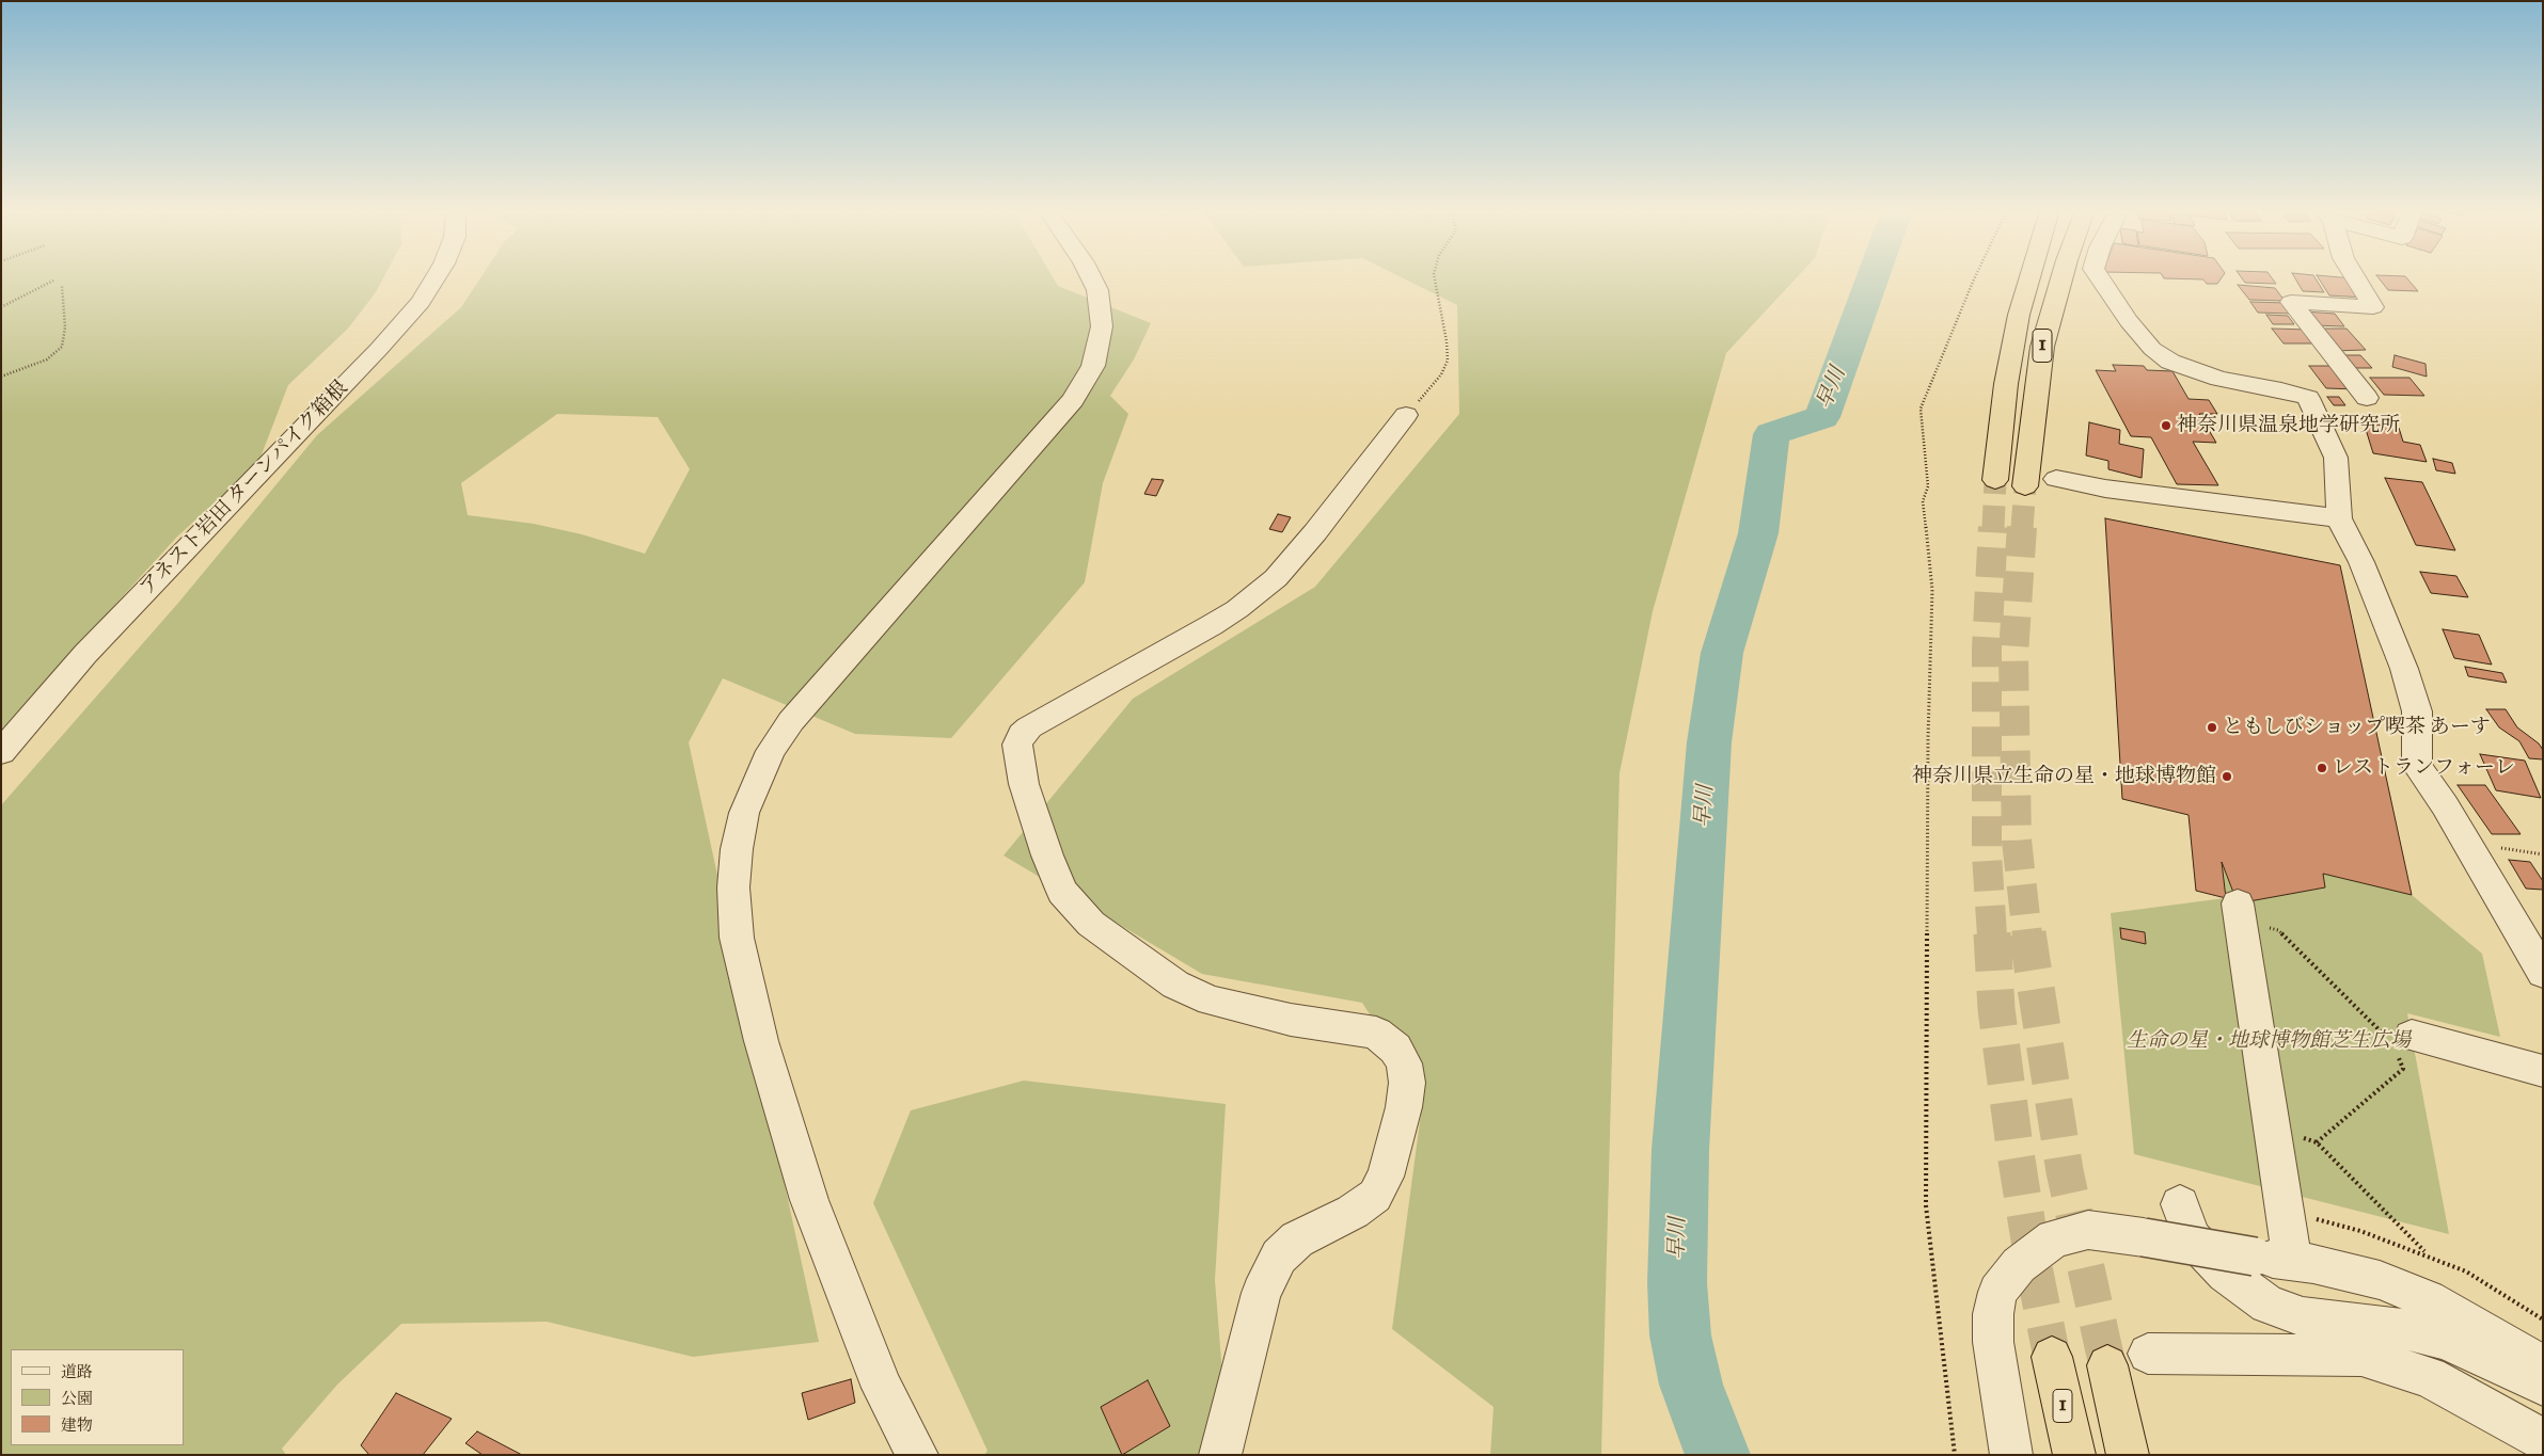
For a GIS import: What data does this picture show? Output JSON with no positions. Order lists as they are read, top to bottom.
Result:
{
  "streets": {
    "highway": ["1"],
    "street": ["アネスト岩田 ターンパイク箱根"]
  },
  "water": ["早川"],
  "parks": ["生命の星・地球博物館芝生広場"],
  "places": [
    "神奈川県温泉地学研究所",
    "ともしびショップ喫茶 あーす",
    "レストランフォーレ",
    "神奈川県立生命の星・地球博物館"
  ],
  "legend": ["道路", "公園", "建物"]
}
